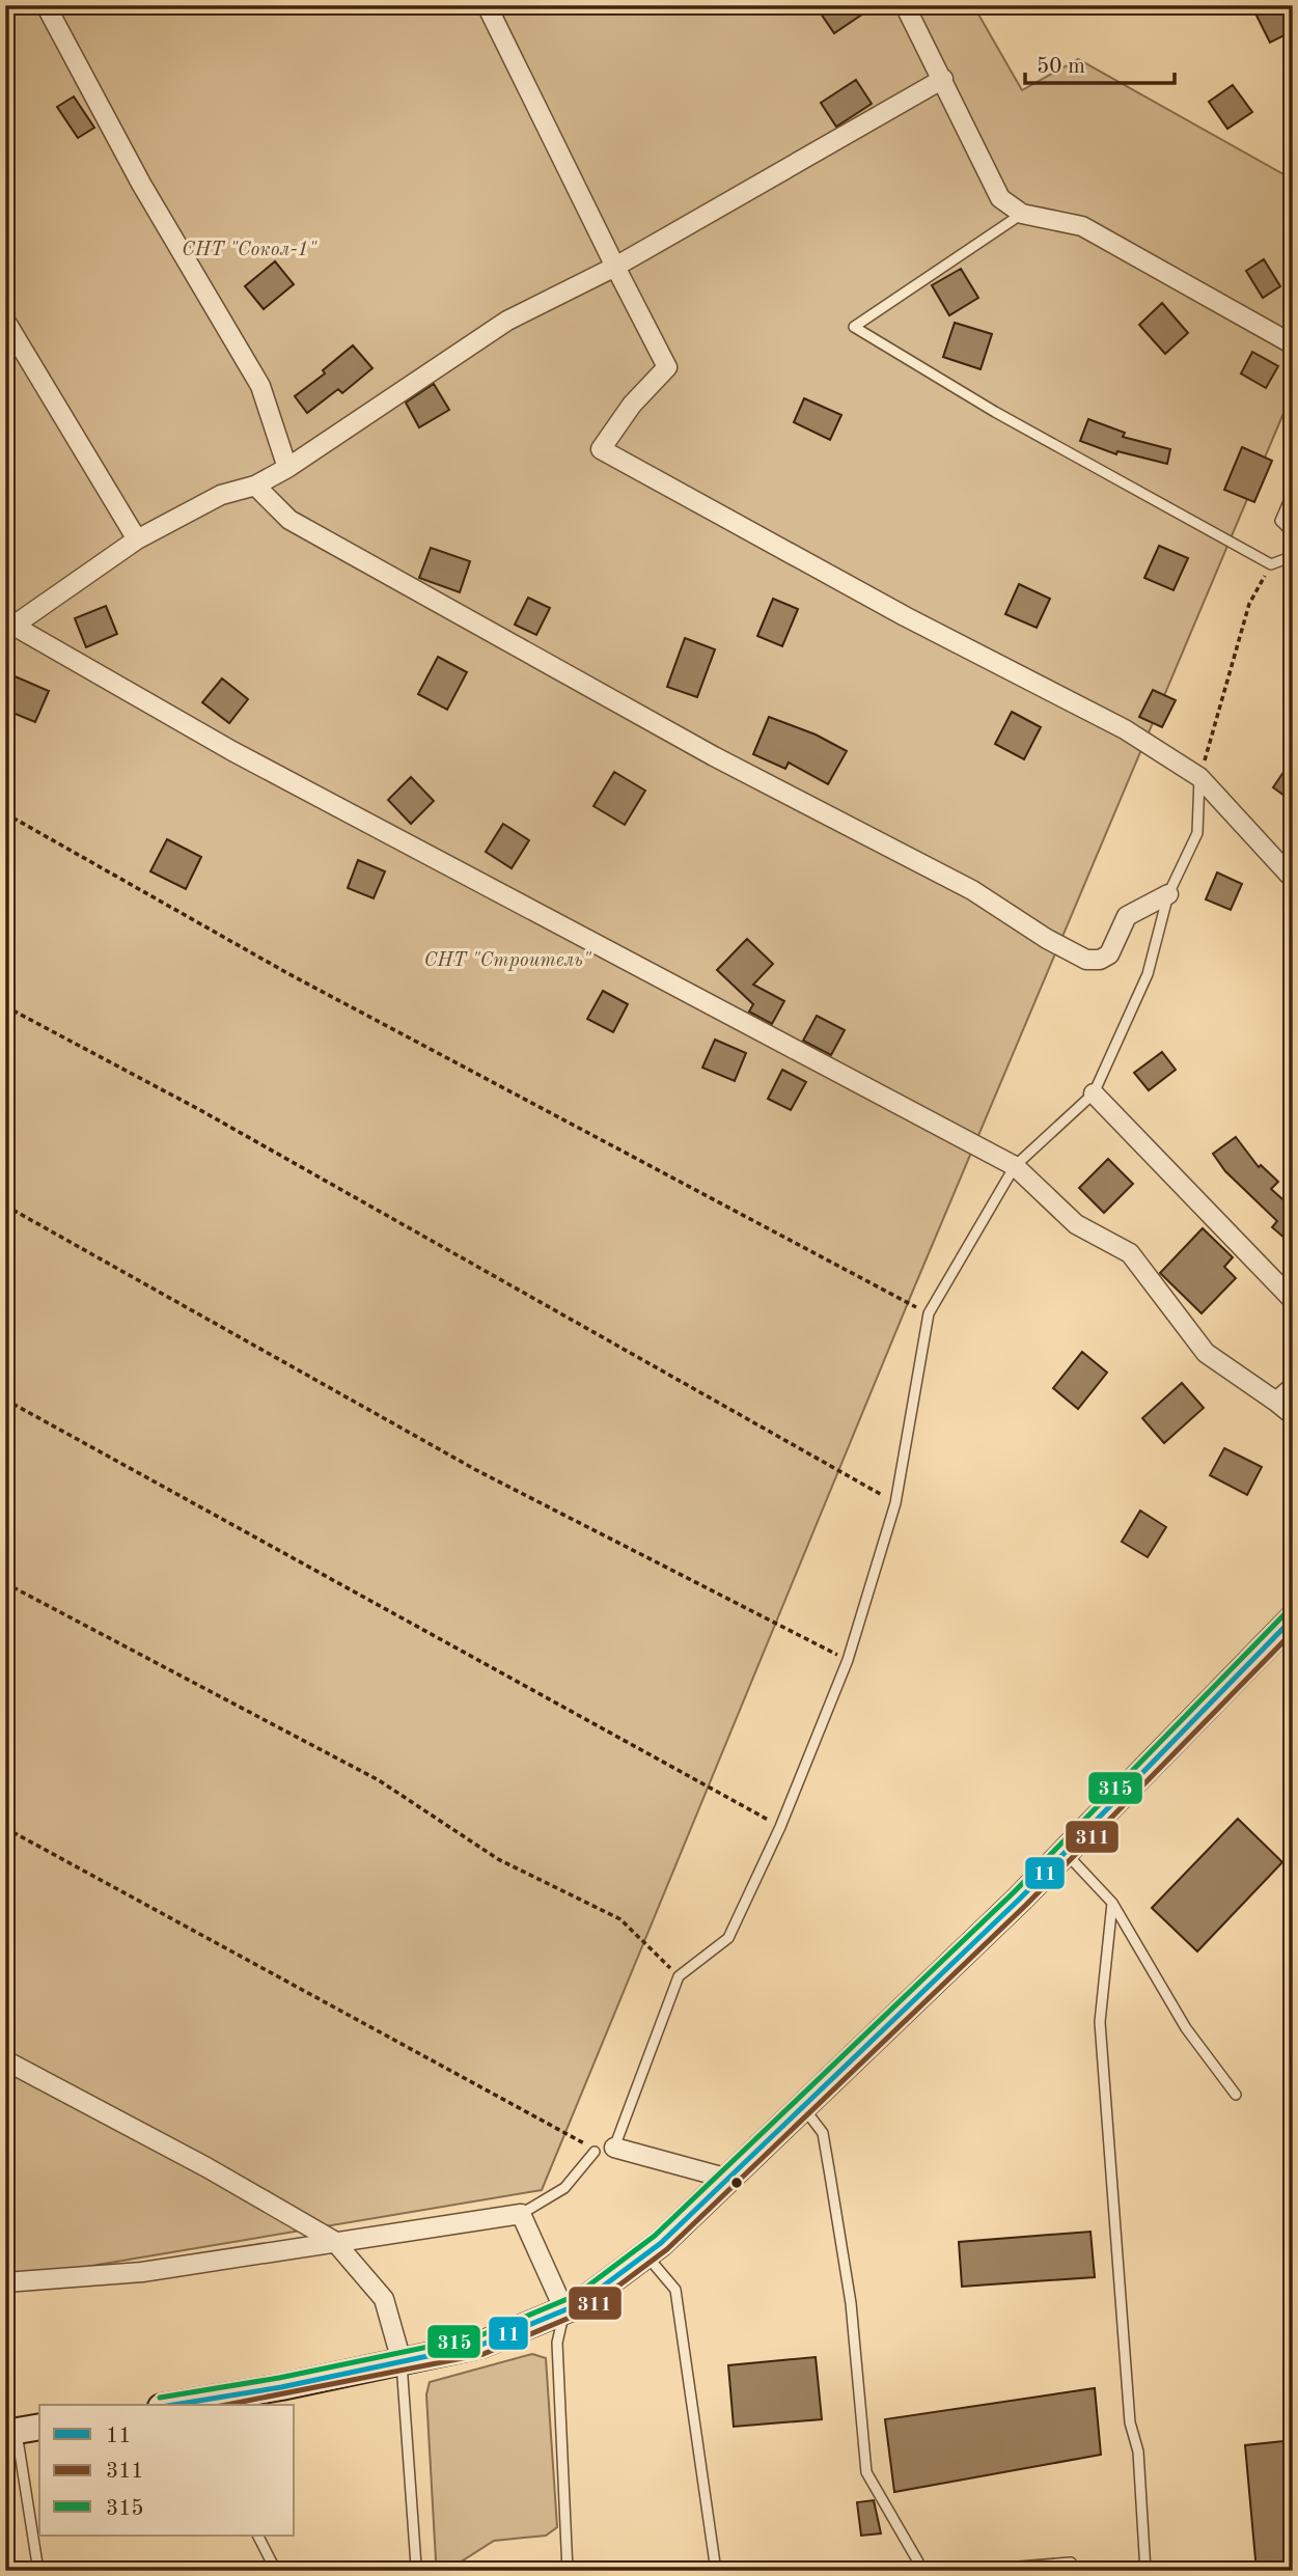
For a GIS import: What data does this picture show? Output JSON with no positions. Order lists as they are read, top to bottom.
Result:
{
  "parks": ["СНТ \"Сокол-1\"", "СНТ \"Строитель\""],
  "lines": ["transit line 315", "transit line 11", "transit line 311"],
  "legend": ["11", "311", "315"],
  "scale_bar": "50 m"
}
